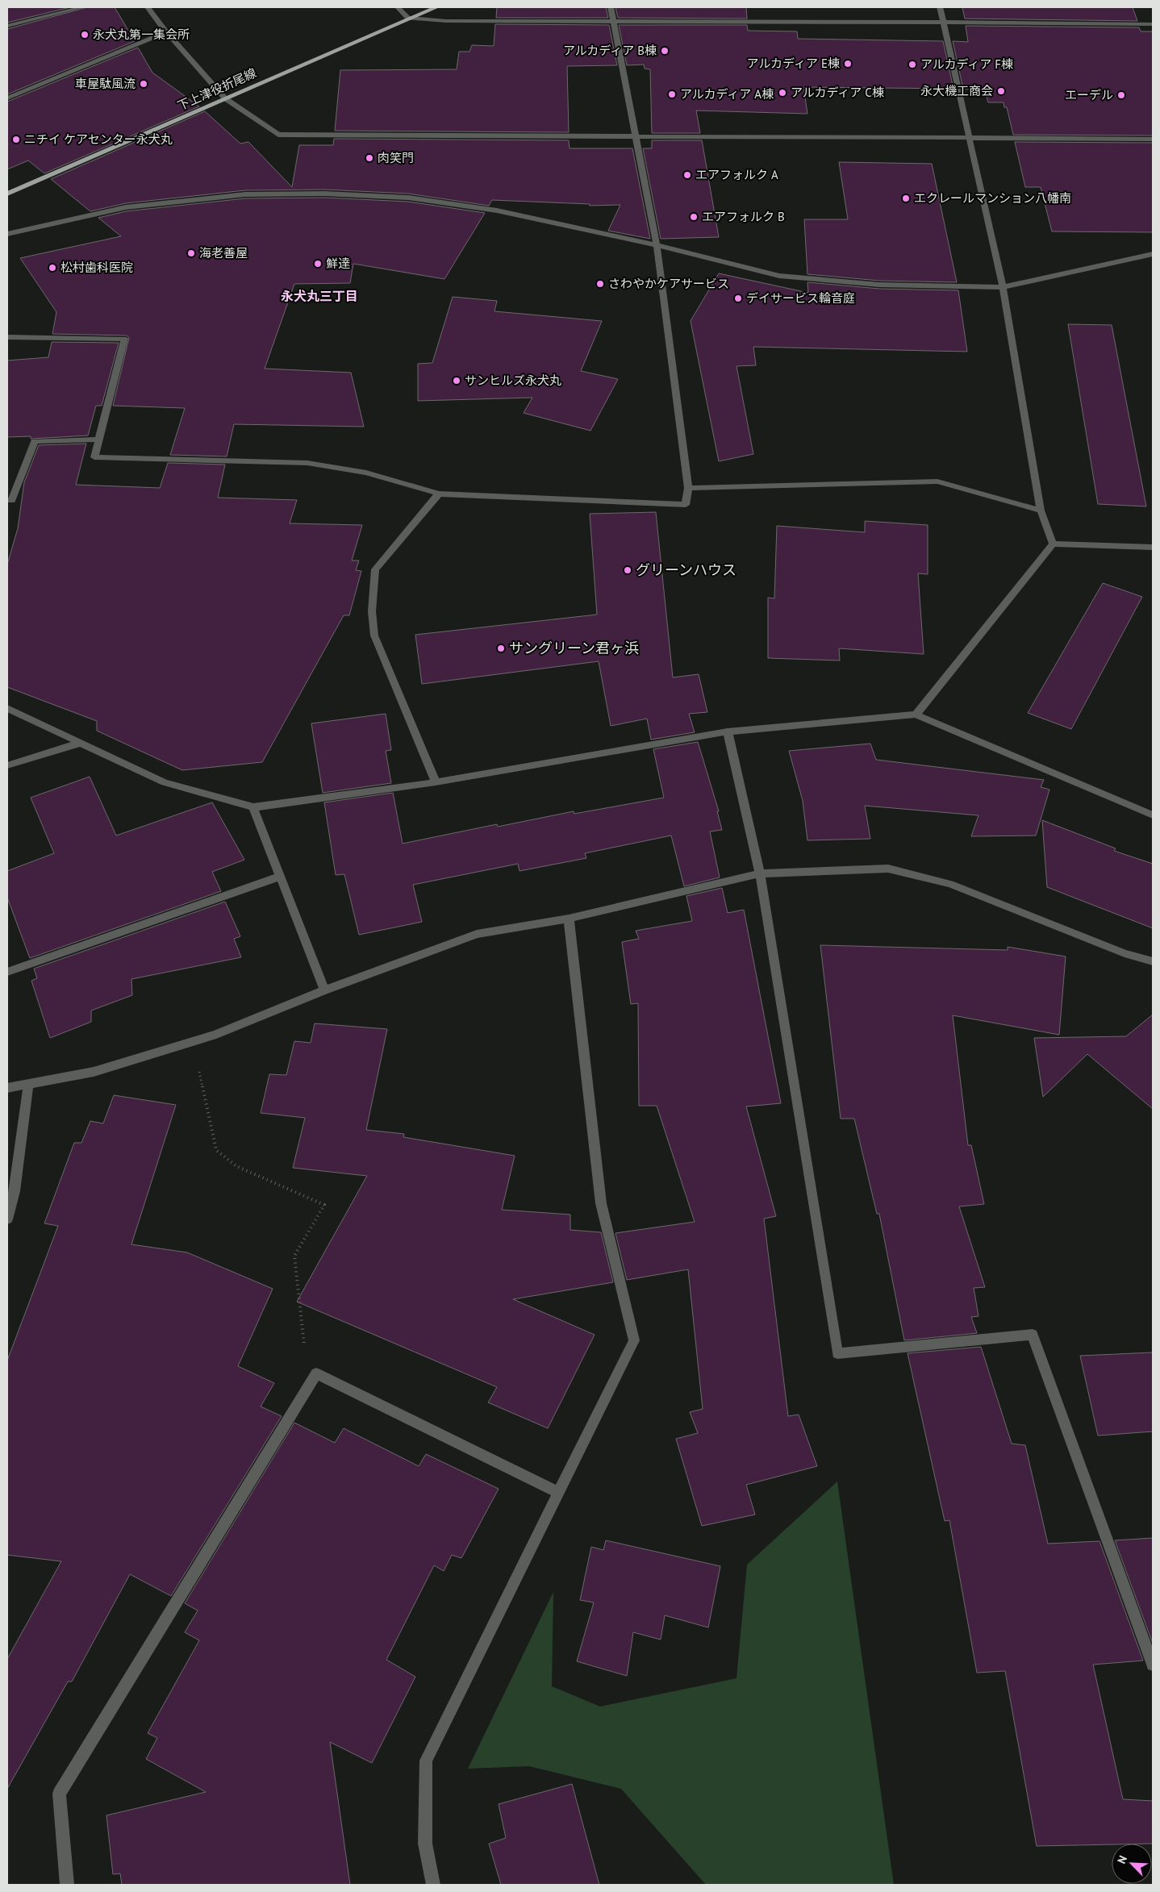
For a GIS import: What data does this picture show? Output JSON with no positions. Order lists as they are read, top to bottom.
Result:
{
  "streets": {
    "main road": ["下上津役折尾線"]
  },
  "districts": ["永犬丸三丁目"],
  "places": [
    "永犬丸第一集会所",
    "アルカディア B棟",
    "アルカディア E棟",
    "アルカディア F棟",
    "車屋駄風流",
    "永大機工商会",
    "アルカディア C棟",
    "アルカディア A棟",
    "エーデル",
    "ニチイ ケアセンター永犬丸",
    "肉笑門",
    "エアフォルク A",
    "エクレールマンション八幡南",
    "エアフォルク B",
    "海老善屋",
    "鮮達",
    "松村歯科医院",
    "さわやかケアサービス",
    "デイサービス輪音庭",
    "サンヒルズ永犬丸",
    "グリーンハウス",
    "サングリーン君ヶ浜"
  ],
  "north": "top left"
}
